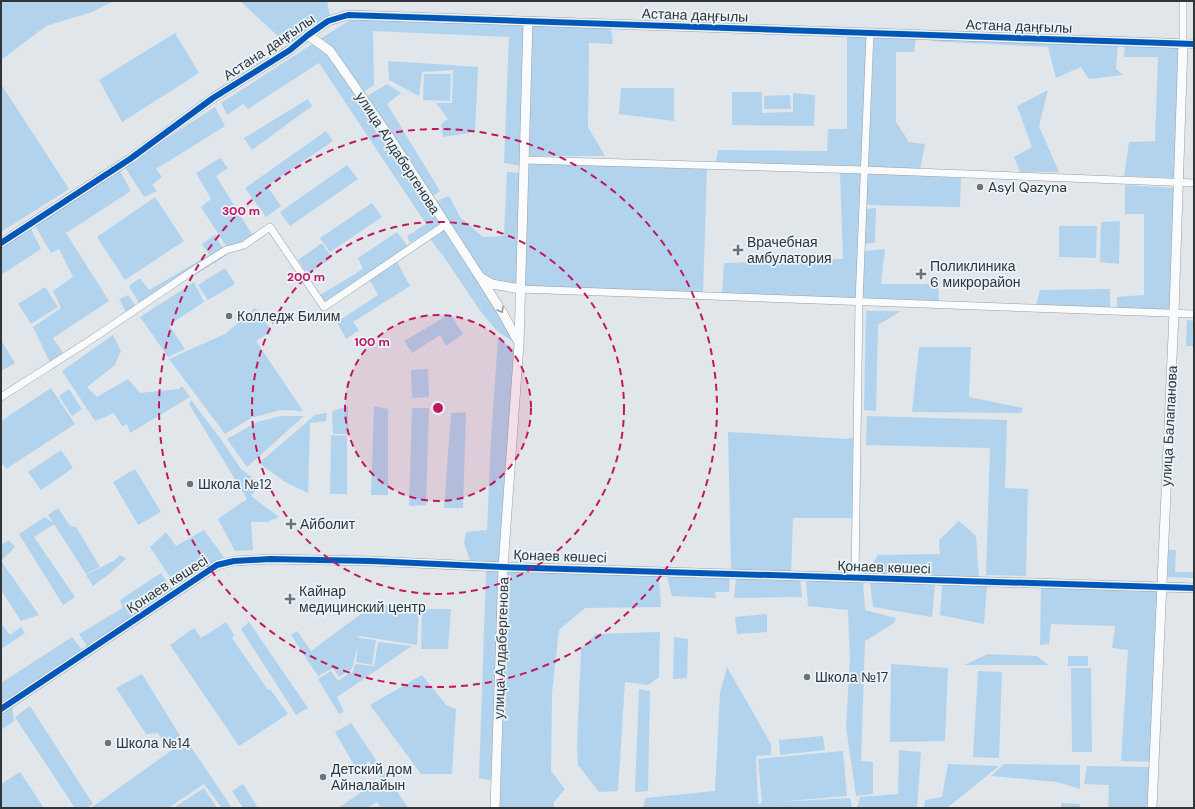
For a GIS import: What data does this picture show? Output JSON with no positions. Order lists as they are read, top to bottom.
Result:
{
  "streets": {
    "street": [
      "Астана даңғылы",
      "улица Алдабергенова",
      "улица Балапанова",
      "Қонаев көшесі"
    ]
  },
  "crossings": [
    ["Астана даңғылы", "улица Алдабергенова"],
    ["Астана даңғылы", "улица Балапанова"],
    ["улица Алдабергенова", "Қонаев көшесі"],
    ["улица Балапанова", "Қонаев көшесі"]
  ],
  "places": {
    "other": [
      "Asyl Qazyna",
      "Колледж Билим",
      "Школа №12",
      "Школа №17",
      "Школа №14",
      "Детский дом Айналайын"
    ],
    "health": [
      "Врачебная амбулатория",
      "Поликлиника 6 микрорайон",
      "Айболит",
      "Кайнар медицинский центр"
    ]
  },
  "rings": ["300 m", "200 m", "100 m"]
}
